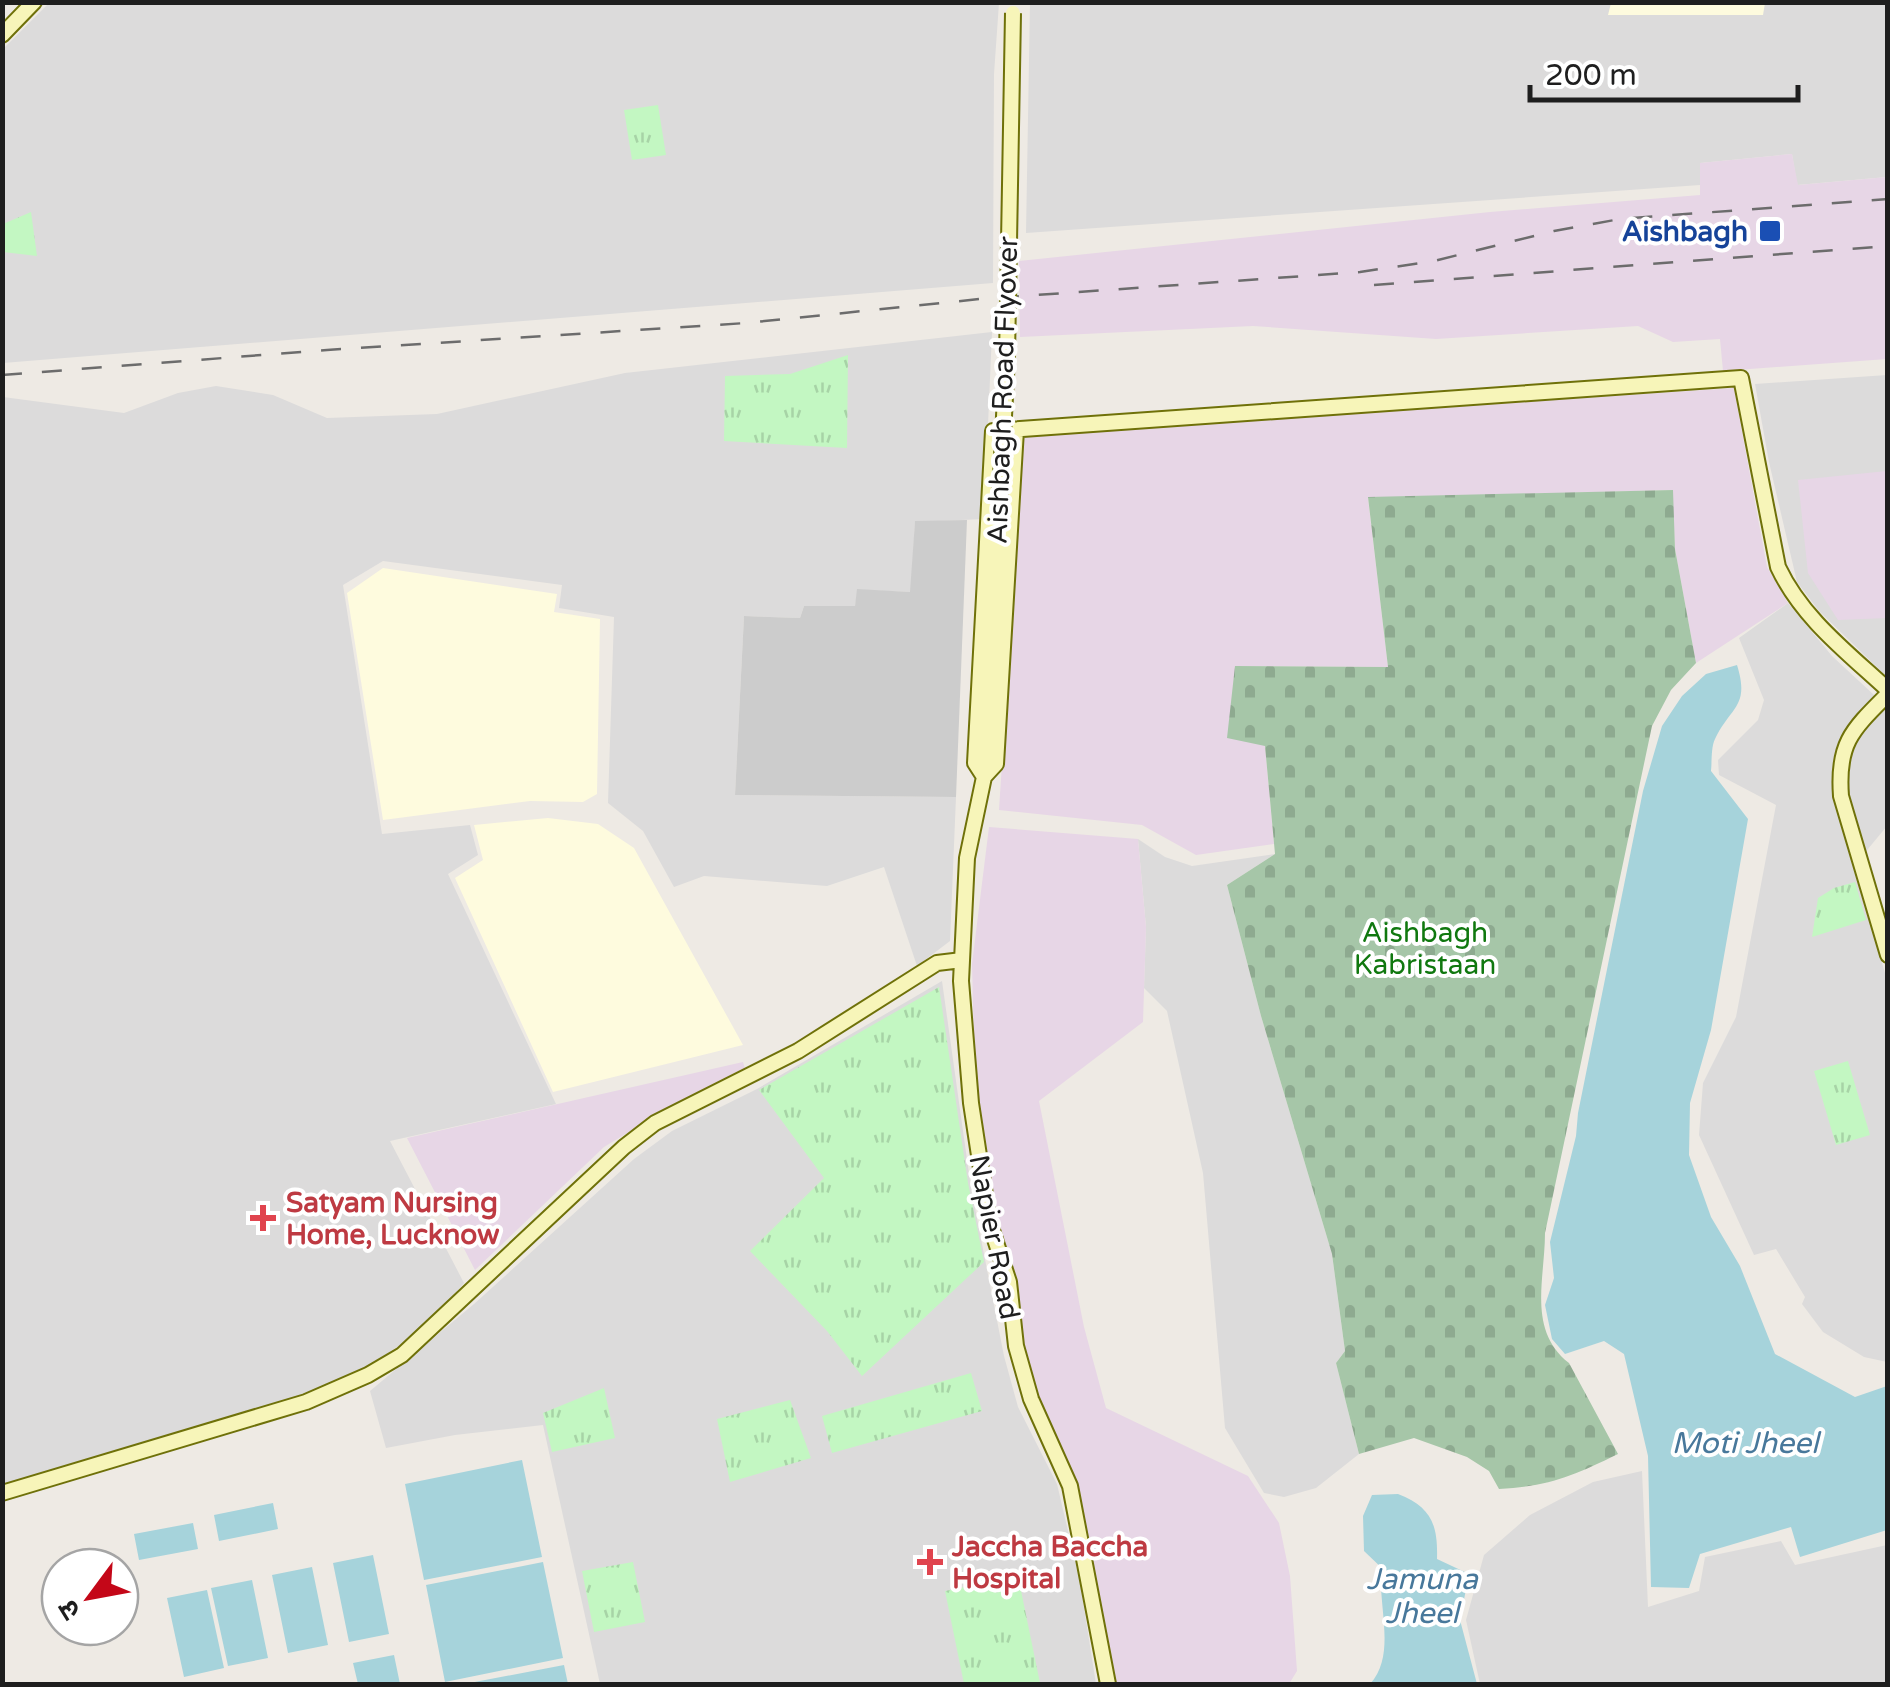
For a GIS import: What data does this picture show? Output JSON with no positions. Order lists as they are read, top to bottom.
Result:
{
  "streets": {
    "street": ["Aishbagh Road Flyover", "Napier Road"]
  },
  "crossings": [
    ["Aishbagh Road Flyover", "Napier Road"]
  ],
  "water": ["Moti Jheel", "Jamuna Jheel"],
  "parks": ["Aishbagh Kabristaan"],
  "places": {
    "transit": ["Aishbagh"],
    "health": ["Satyam Nursing Home, Lucknow", "Jaccha Baccha Hospital"]
  },
  "scale_bar": "200 m",
  "north": "bottom left"
}
